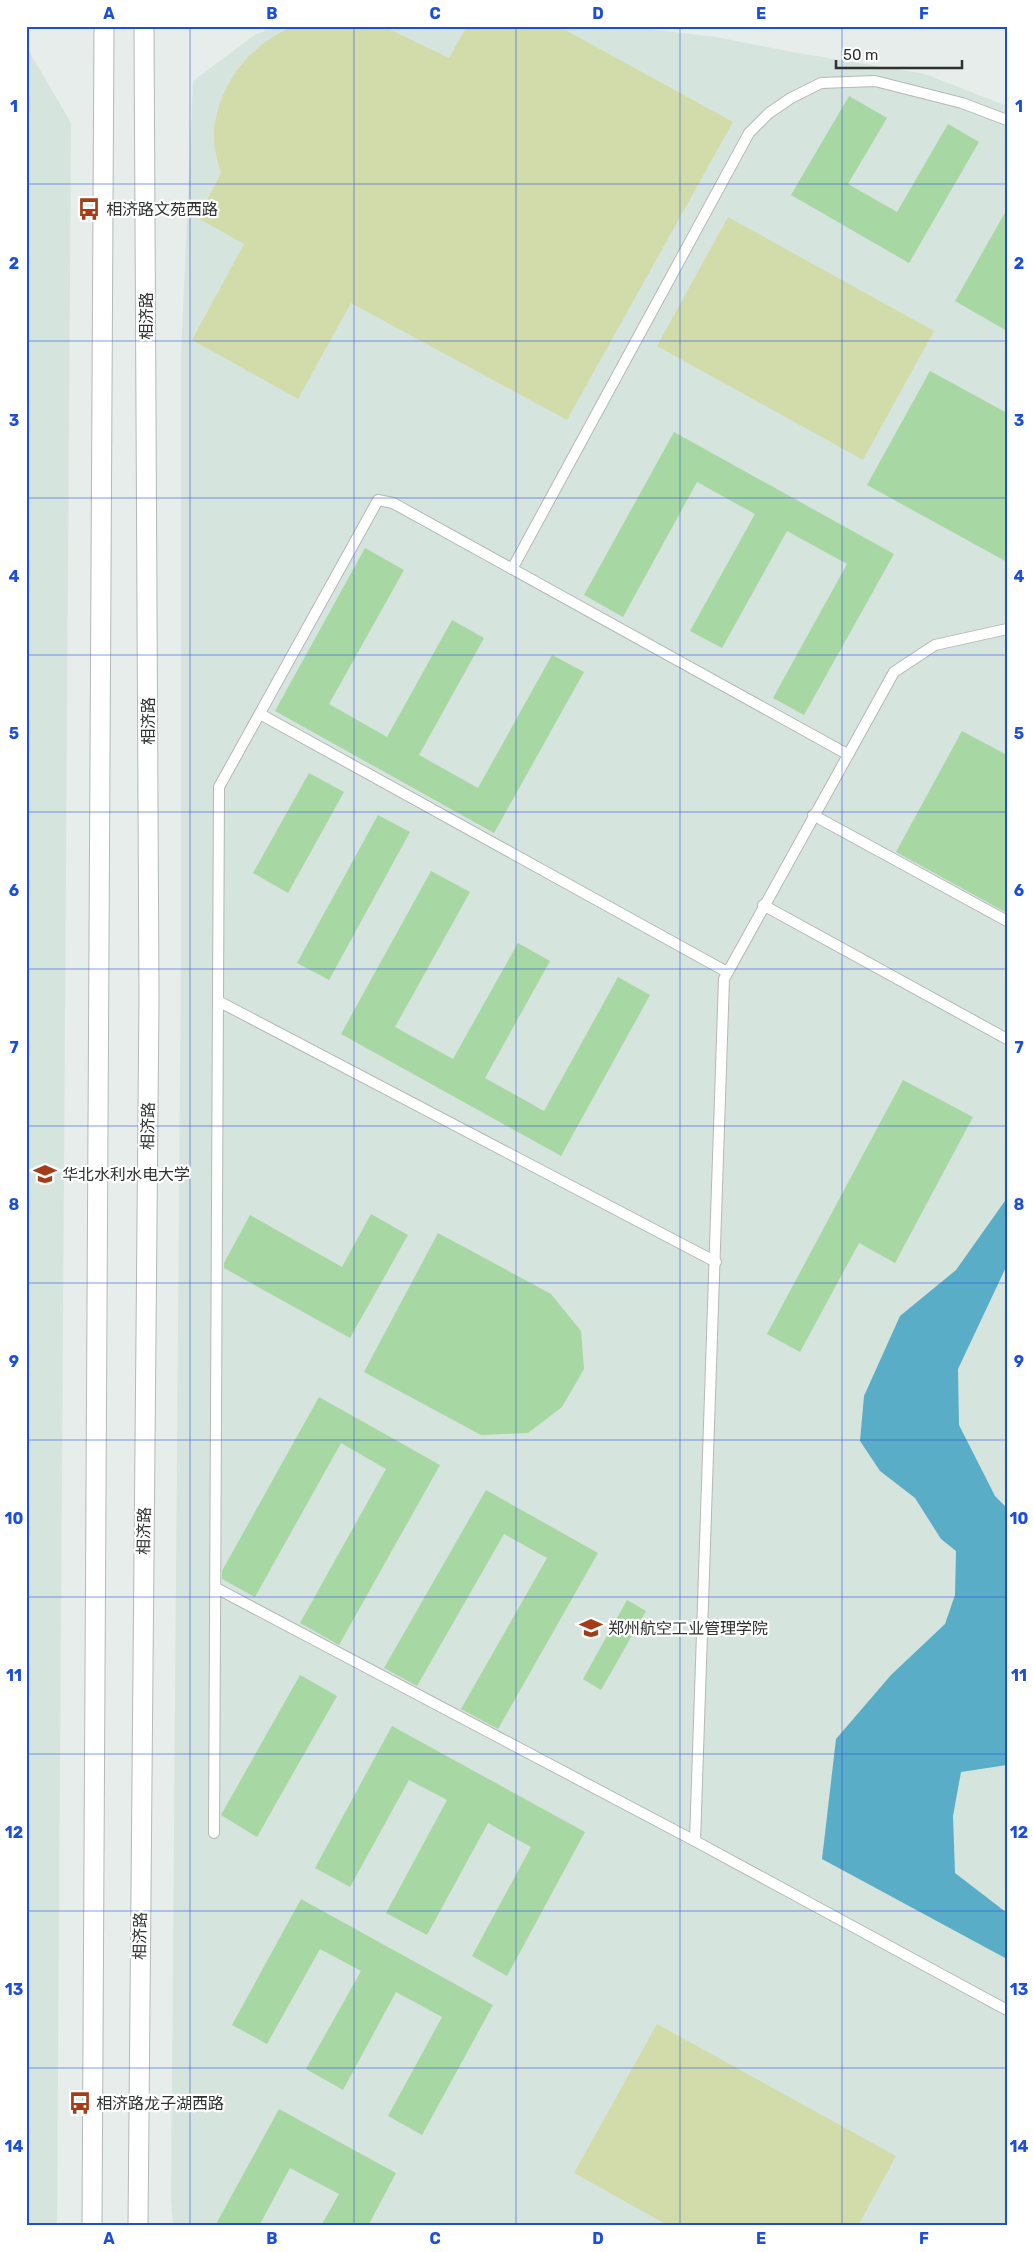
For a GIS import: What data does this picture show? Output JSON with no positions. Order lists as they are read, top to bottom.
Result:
{
  "streets": {
    "street": ["相济路"]
  },
  "places": {
    "bus stop": ["相济路文苑西路", "相济路龙子湖西路"],
    "school or university": ["华北水利水电大学", "郑州航空工业管理学院"]
  },
  "scale_bar": "50 m",
  "grid": {
    "columns": [
      "A",
      "B",
      "C",
      "D",
      "E",
      "F"
    ],
    "rows": [
      "1",
      "2",
      "3",
      "4",
      "5",
      "6",
      "7",
      "8",
      "9",
      "10",
      "11",
      "12",
      "13",
      "14"
    ]
  }
}
